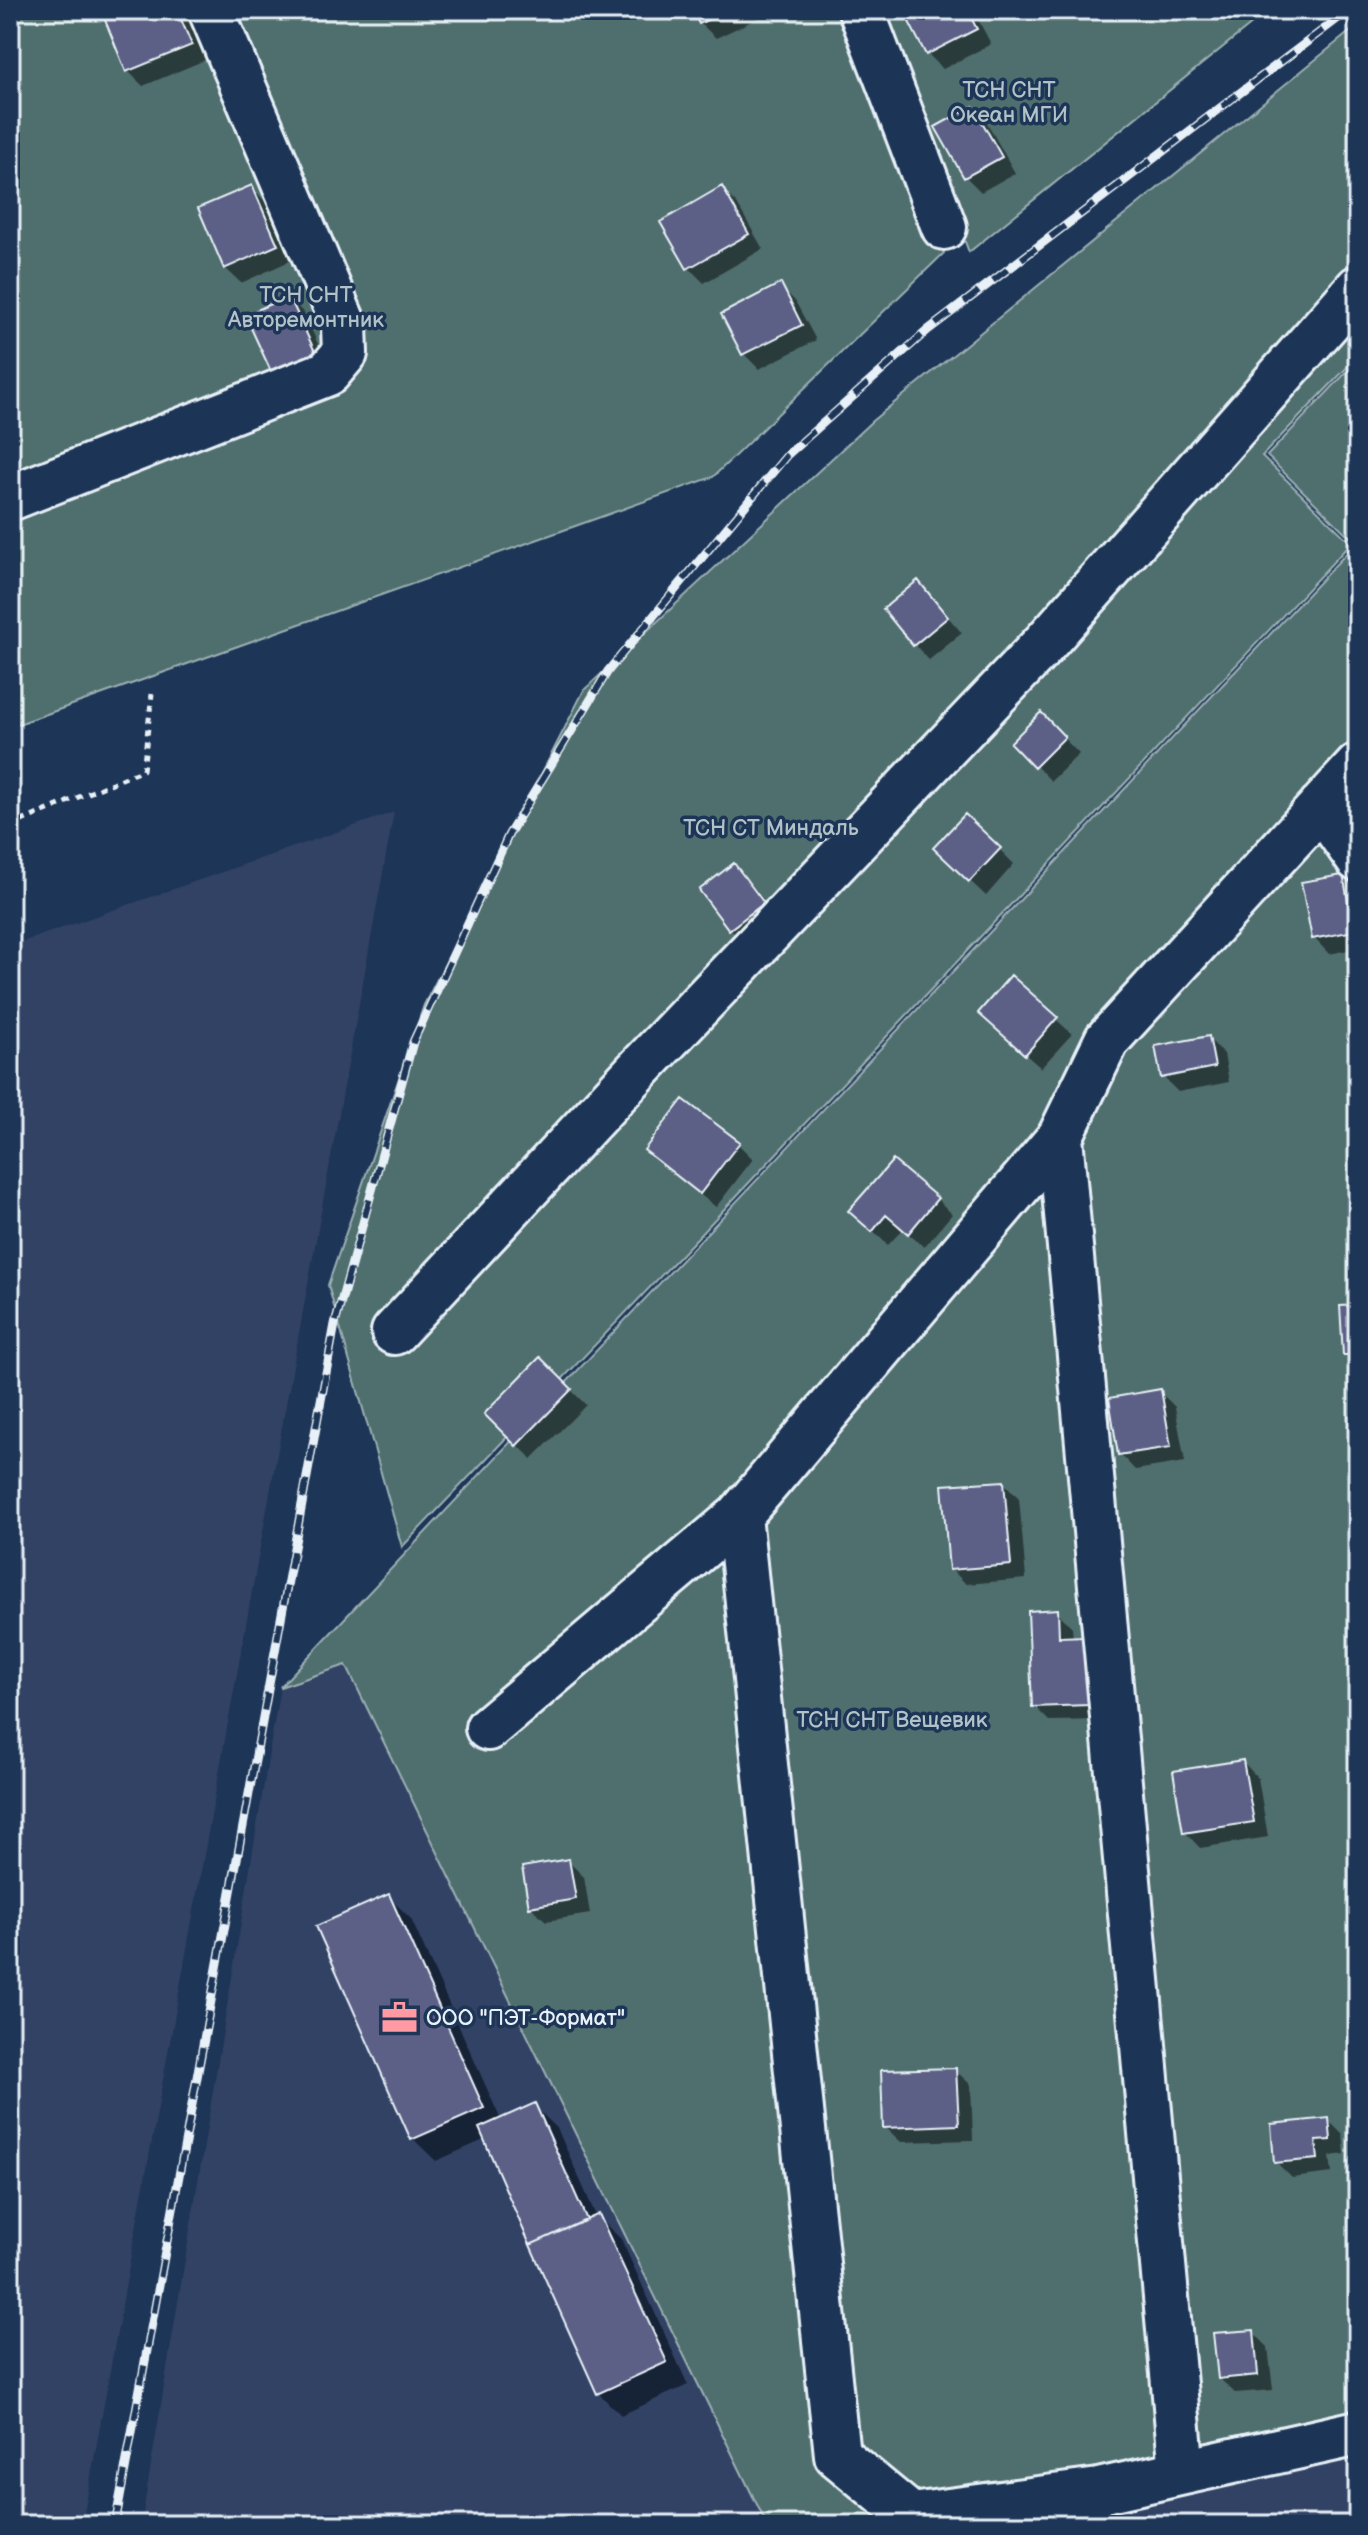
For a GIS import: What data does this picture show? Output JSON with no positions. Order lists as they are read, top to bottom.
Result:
{
  "parks": [
    "ТСН СНТ Океан МГИ",
    "ТСН СНТ Авторемонтник",
    "ТСН СТ Миндаль",
    "ТСН СНТ Вещевик"
  ],
  "places": {
    "office": ["ООО \"ПЭТ-Формат\""]
  }
}
